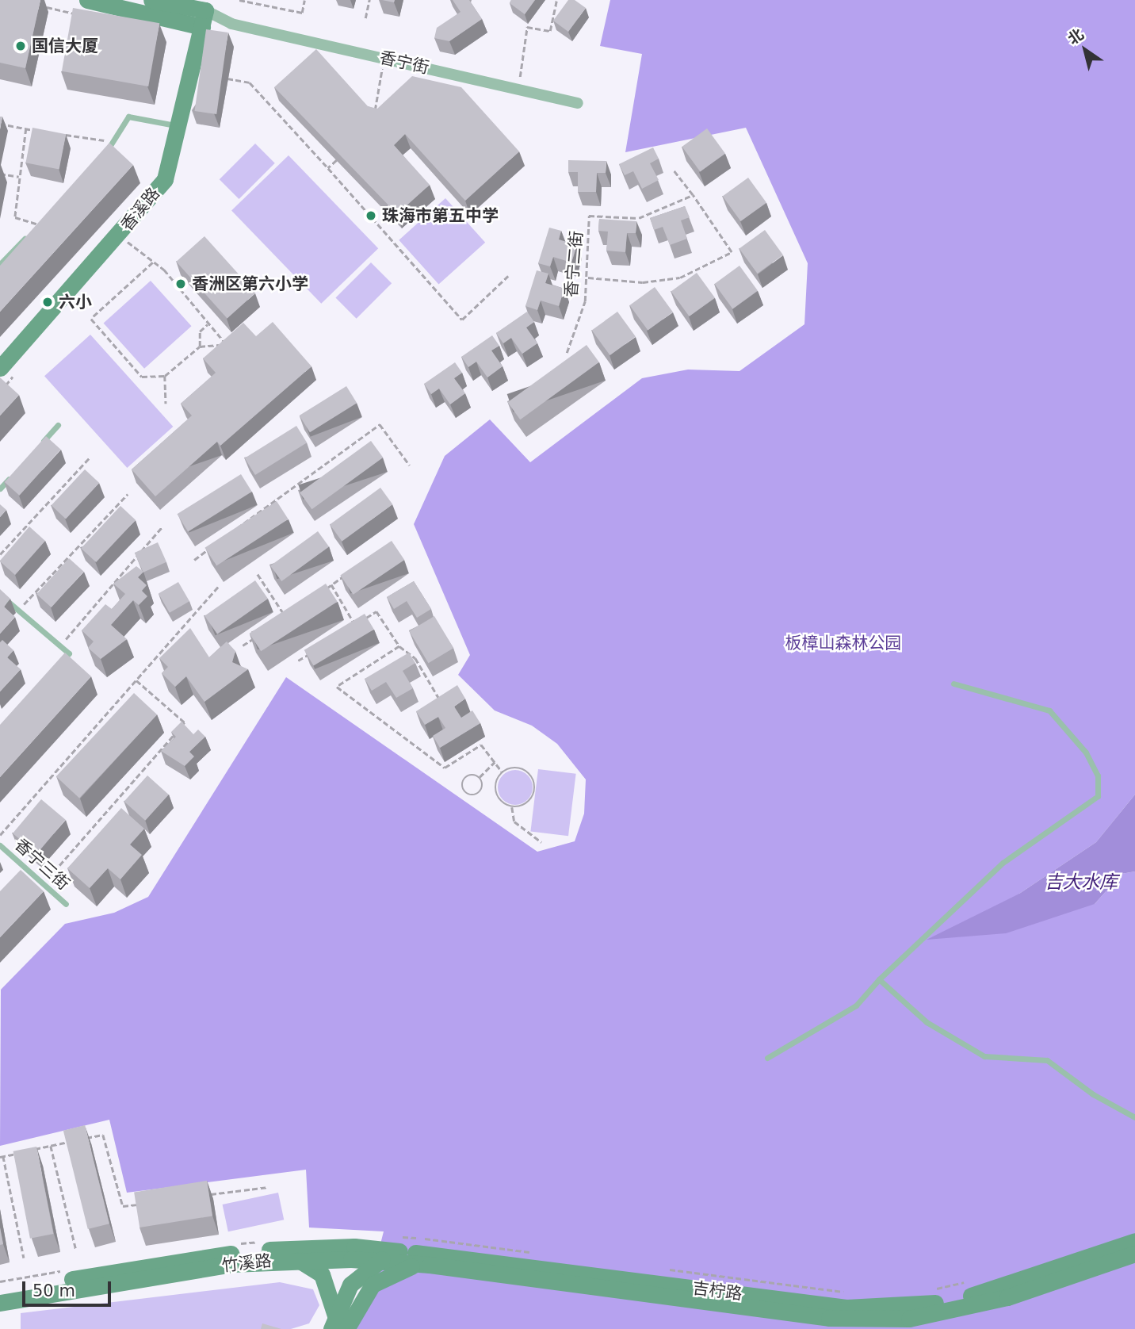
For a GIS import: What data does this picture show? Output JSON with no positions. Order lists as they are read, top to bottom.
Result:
{
  "streets": {
    "main road": [
      "香宁街",
      "香溪路",
      "竹溪路",
      "吉柠路"
    ],
    "lane": ["香宁三街"],
    "path": ["香宁二街"]
  },
  "crossings": [
    ["香宁街", "香溪路"],
    ["竹溪路", "吉柠路"]
  ],
  "water": ["吉大水库"],
  "parks": ["板樟山森林公园"],
  "places": [
    "国信大厦",
    "珠海市第五中学",
    "香洲区第六小学",
    "六小"
  ],
  "scale_bar": "50 m",
  "north": "top left"
}
